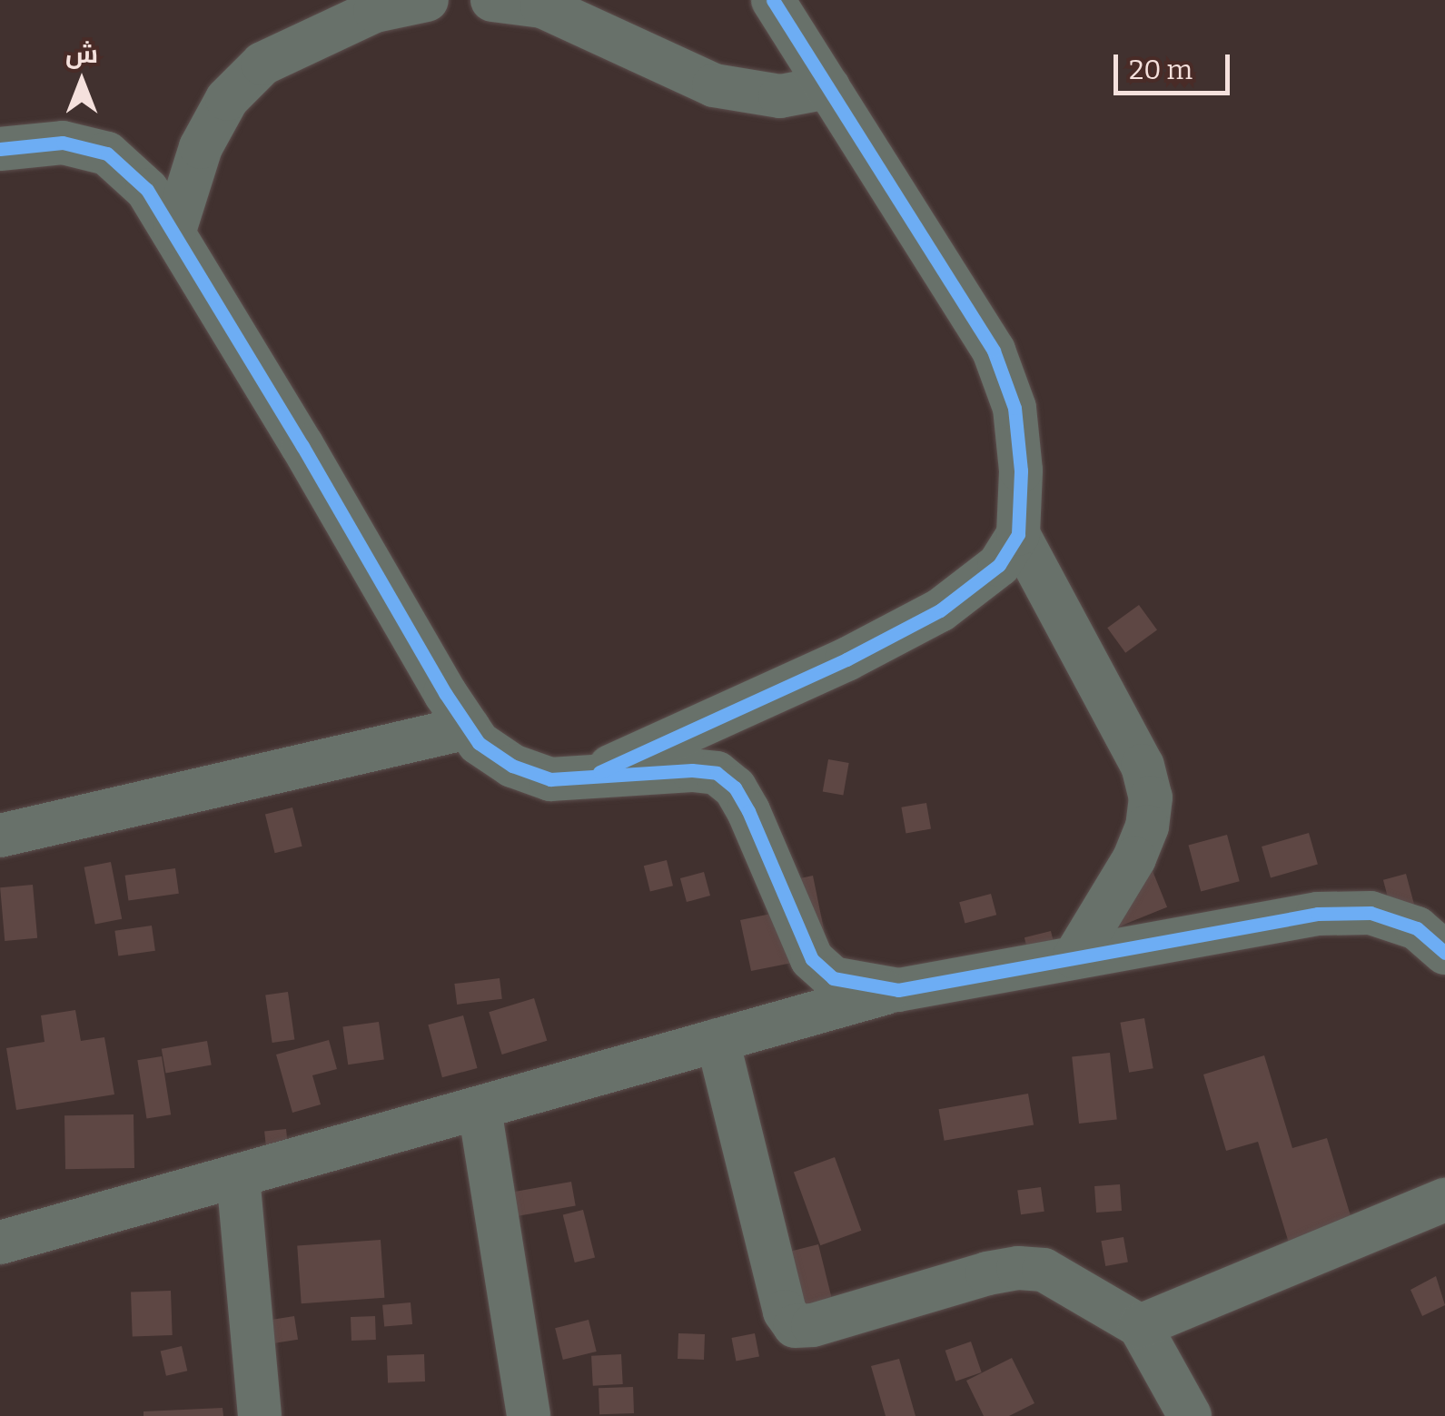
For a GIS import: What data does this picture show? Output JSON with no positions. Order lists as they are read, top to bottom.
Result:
{
  "scale_bar": "20 m",
  "north": "top"
}
